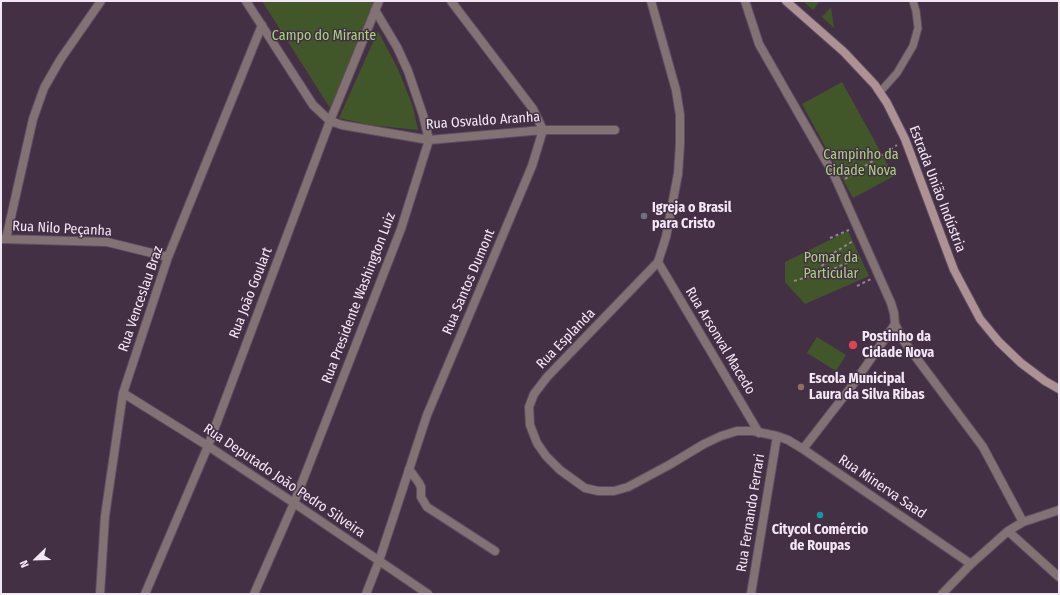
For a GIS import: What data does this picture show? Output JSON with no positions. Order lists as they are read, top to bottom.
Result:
{
  "streets": {
    "main road": ["Estrada União Indústria"],
    "street": [
      "Rua Osvaldo Aranha",
      "Rua Nilo Peçanha",
      "Rua Santos Dumont",
      "Rua João Goulart",
      "Rua Presidente Washington Luiz",
      "Rua Venceslau Braz",
      "Rua Esplanda",
      "Rua Arsonval Macedo",
      "Rua Deputado João Pedro Silveira",
      "Rua Minerva Saad",
      "Rua Fernando Ferrari"
    ]
  },
  "crossings": [
    ["Rua Osvaldo Aranha", "Rua Santos Dumont"],
    ["Rua Osvaldo Aranha", "Rua João Goulart"],
    ["Rua Osvaldo Aranha", "Rua Presidente Washington Luiz"],
    ["Rua Nilo Peçanha", "Rua Venceslau Braz"],
    ["Rua Santos Dumont", "Rua Deputado João Pedro Silveira"],
    ["Rua João Goulart", "Rua Deputado João Pedro Silveira"],
    ["Rua Presidente Washington Luiz", "Rua Deputado João Pedro Silveira"],
    ["Rua Venceslau Braz", "Rua Deputado João Pedro Silveira"],
    ["Rua Esplanda", "Rua Arsonval Macedo"],
    ["Rua Esplanda", "Rua Minerva Saad"],
    ["Rua Esplanda", "Rua Fernando Ferrari"],
    ["Rua Minerva Saad", "Rua Fernando Ferrari"]
  ],
  "parks": ["Campo do Mirante", "Campinho da Cidade Nova", "Pomar da Particular"],
  "places": [
    "Igreja o Brasil para Cristo",
    "Postinho da Cidade Nova",
    "Escola Municipal Laura da Silva Ribas",
    "Citycol Comércio de Roupas"
  ],
  "north": "bottom left"
}
